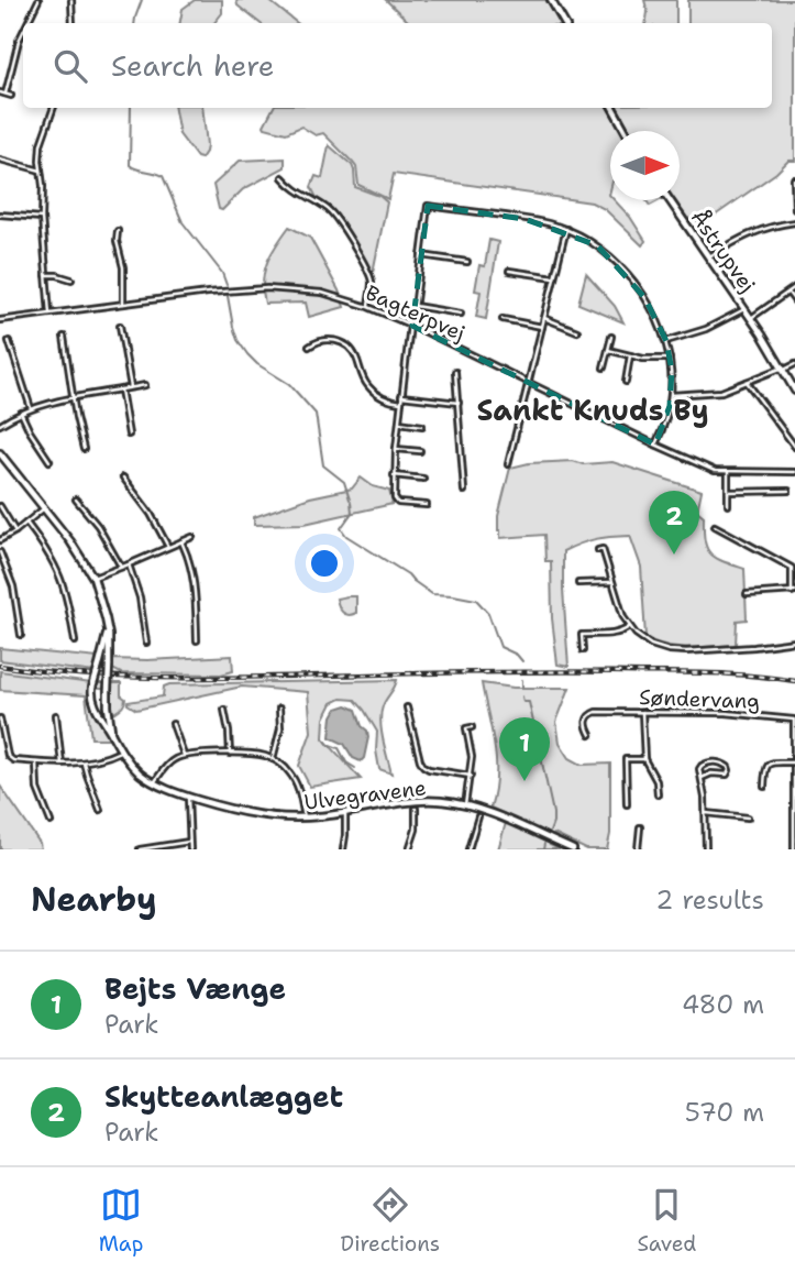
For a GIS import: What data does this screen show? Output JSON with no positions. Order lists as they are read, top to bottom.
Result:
{
  "streets": {
    "street": [
      "Åstrupvej",
      "Bagterpvej",
      "Søndervang",
      "Ulvegravene"
    ]
  },
  "districts": ["Sankt Knuds By"],
  "north": "right",
  "page": {
    "search": "Search here",
    "pins": ["2", "1"],
    "heading": ["Nearby", "2 results"],
    "list": [
      {
        "mark": "1",
        "name": "Bejts Vænge",
        "note": "Park",
        "value": "480 m"
      },
      {
        "mark": "2",
        "name": "Skytteanlægget",
        "note": "Park",
        "value": "570 m"
      }
    ],
    "nav": ["Map", "Directions", "Saved"]
  }
}
